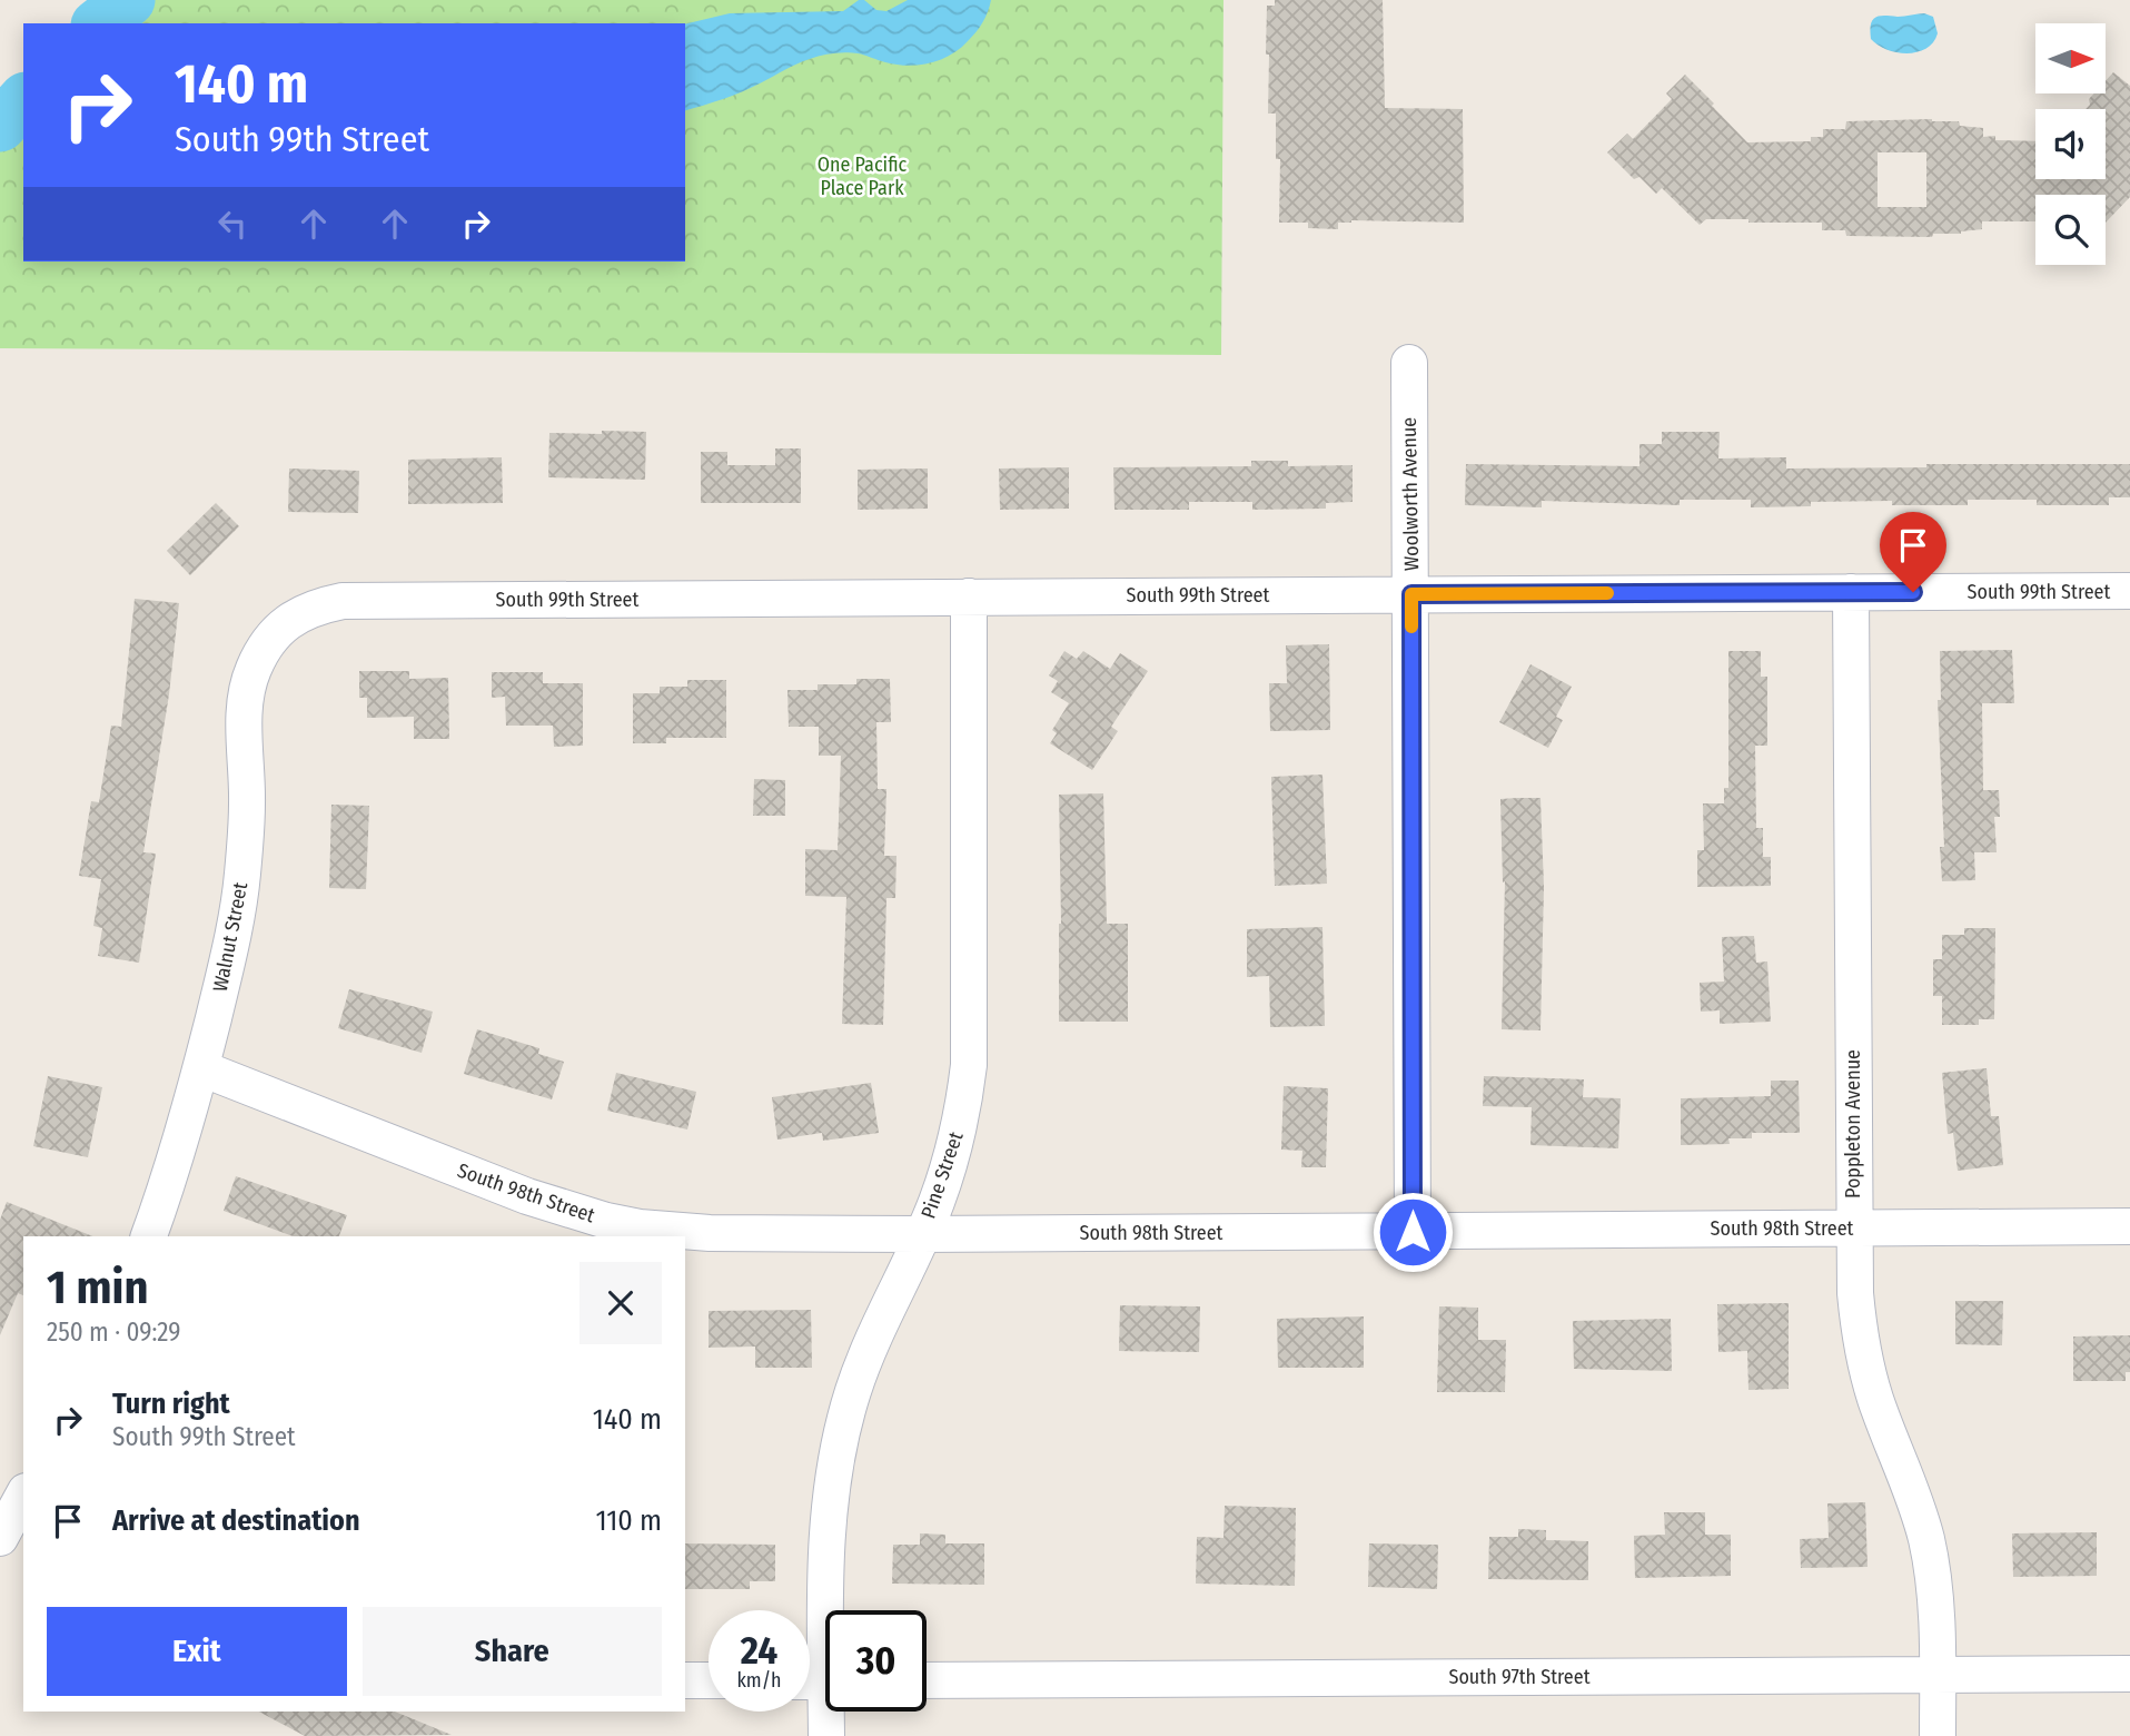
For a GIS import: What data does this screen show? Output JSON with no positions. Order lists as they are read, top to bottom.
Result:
{
  "streets": {
    "street": [
      "Woolworth Avenue",
      "South 99th Street",
      "Walnut Street",
      "Poppleton Avenue",
      "Pine Street",
      "South 98th Street",
      "South 97th Street"
    ]
  },
  "crossings": [
    ["Woolworth Avenue", "South 99th Street"],
    ["Woolworth Avenue", "South 98th Street"],
    ["South 99th Street", "Walnut Street"],
    ["South 99th Street", "Poppleton Avenue"],
    ["South 99th Street", "Pine Street"],
    ["Walnut Street", "South 98th Street"],
    ["Poppleton Avenue", "South 98th Street"],
    ["Poppleton Avenue", "South 97th Street"],
    ["Pine Street", "South 98th Street"]
  ],
  "parks": ["One Pacific Place Park"],
  "north": "right",
  "page": {
    "turn": ["140 m", "South 99th Street"],
    "heading": ["1 min", "250 m · 09:29"],
    "list": [
      {
        "name": "Turn right",
        "note": "South 99th Street",
        "value": "140 m"
      },
      {
        "name": "Arrive at destination",
        "value": "110 m"
      }
    ],
    "buttons": ["Exit", "Share"],
    "speed": "24 km/h",
    "limit": "30"
  }
}
